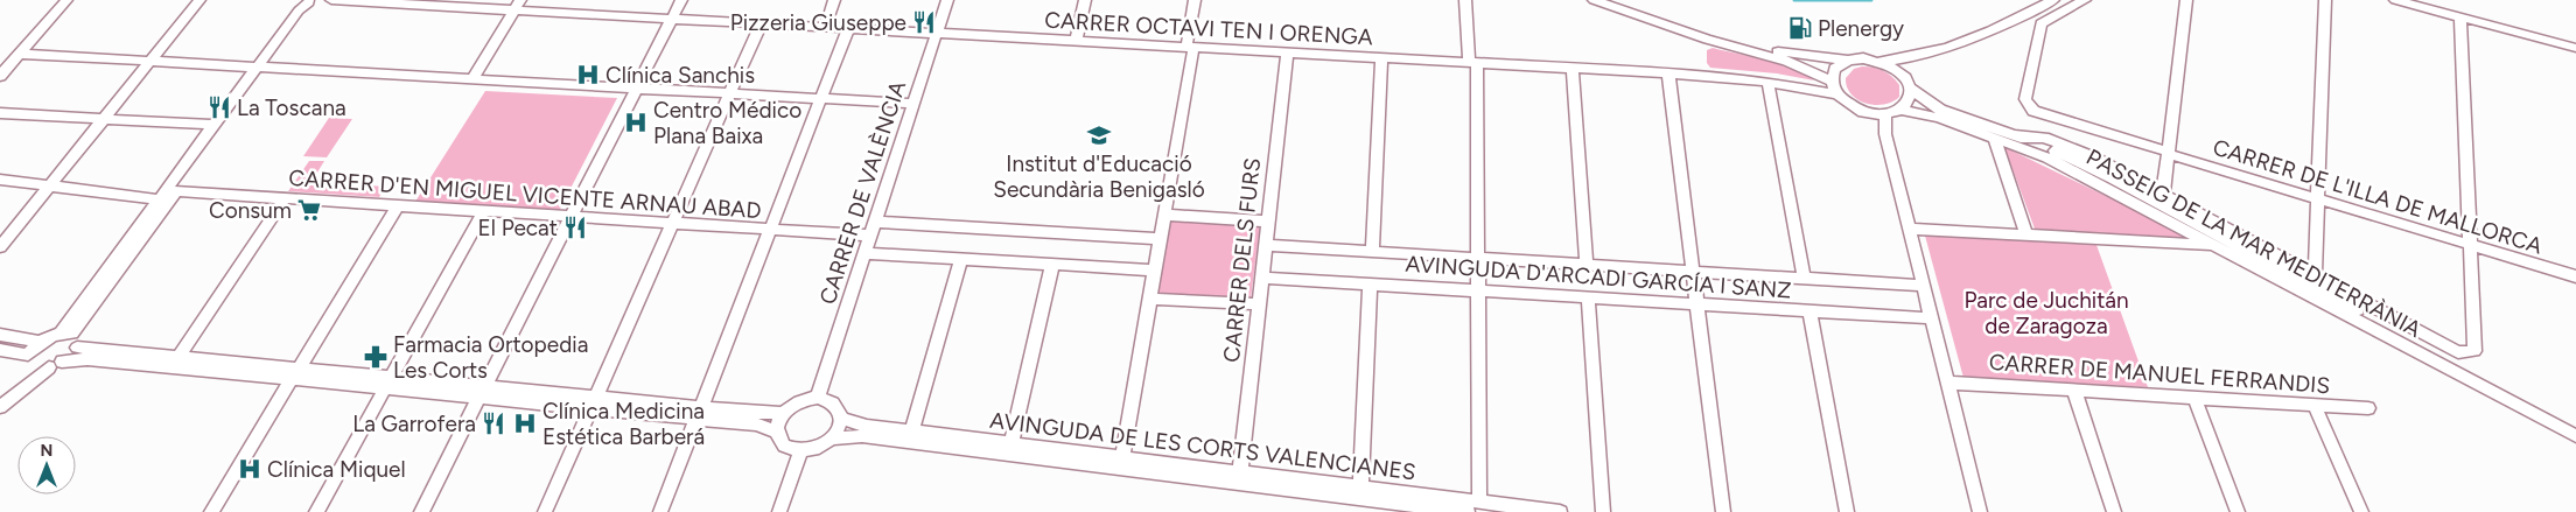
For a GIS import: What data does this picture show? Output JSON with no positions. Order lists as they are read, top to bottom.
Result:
{
  "streets": {
    "street": [
      "CARRER OCTAVI TEN I ORENGA",
      "CARRER DE VALÈNCIA",
      "CARRER D'EN MIGUEL VICENTE ARNAU ABAD",
      "CARRER DE L'ILLA DE MALLORCA",
      "PASSEIG DE LA MAR MEDITERRÀNIA",
      "CARRER DELS FURS",
      "AVINGUDA D'ARCADI GARCÍA I SANZ",
      "CARRER DE MANUEL FERRANDIS",
      "AVINGUDA DE LES CORTS VALENCIANES"
    ]
  },
  "crossings": [
    ["CARRER OCTAVI TEN I ORENGA", "CARRER DE VALÈNCIA"],
    ["CARRER OCTAVI TEN I ORENGA", "PASSEIG DE LA MAR MEDITERRÀNIA"],
    ["CARRER OCTAVI TEN I ORENGA", "CARRER DELS FURS"],
    ["CARRER DE VALÈNCIA", "CARRER D'EN MIGUEL VICENTE ARNAU ABAD"],
    ["CARRER DE VALÈNCIA", "AVINGUDA DE LES CORTS VALENCIANES"],
    ["CARRER DE L'ILLA DE MALLORCA", "PASSEIG DE LA MAR MEDITERRÀNIA"],
    ["CARRER DELS FURS", "AVINGUDA D'ARCADI GARCÍA I SANZ"],
    ["CARRER DELS FURS", "AVINGUDA DE LES CORTS VALENCIANES"]
  ],
  "parks": ["Parc de Juchitán de Zaragoza"],
  "places": {
    "restaurant": [
      "Pizzeria Giuseppe",
      "La Toscana",
      "El Pecat",
      "La Garrofera"
    ],
    "fuel station": ["Plenergy"],
    "hospital": [
      "Clínica Sanchis",
      "Centro Médico Plana Baixa",
      "Clínica Medicina Estética Barberá",
      "Clínica Miquel"
    ],
    "school or university": ["Institut d'Educació Secundària Benigasló"],
    "supermarket": ["Consum"],
    "pharmacy": ["Farmacia Ortopedia Les Corts"]
  },
  "north": "top"
}
